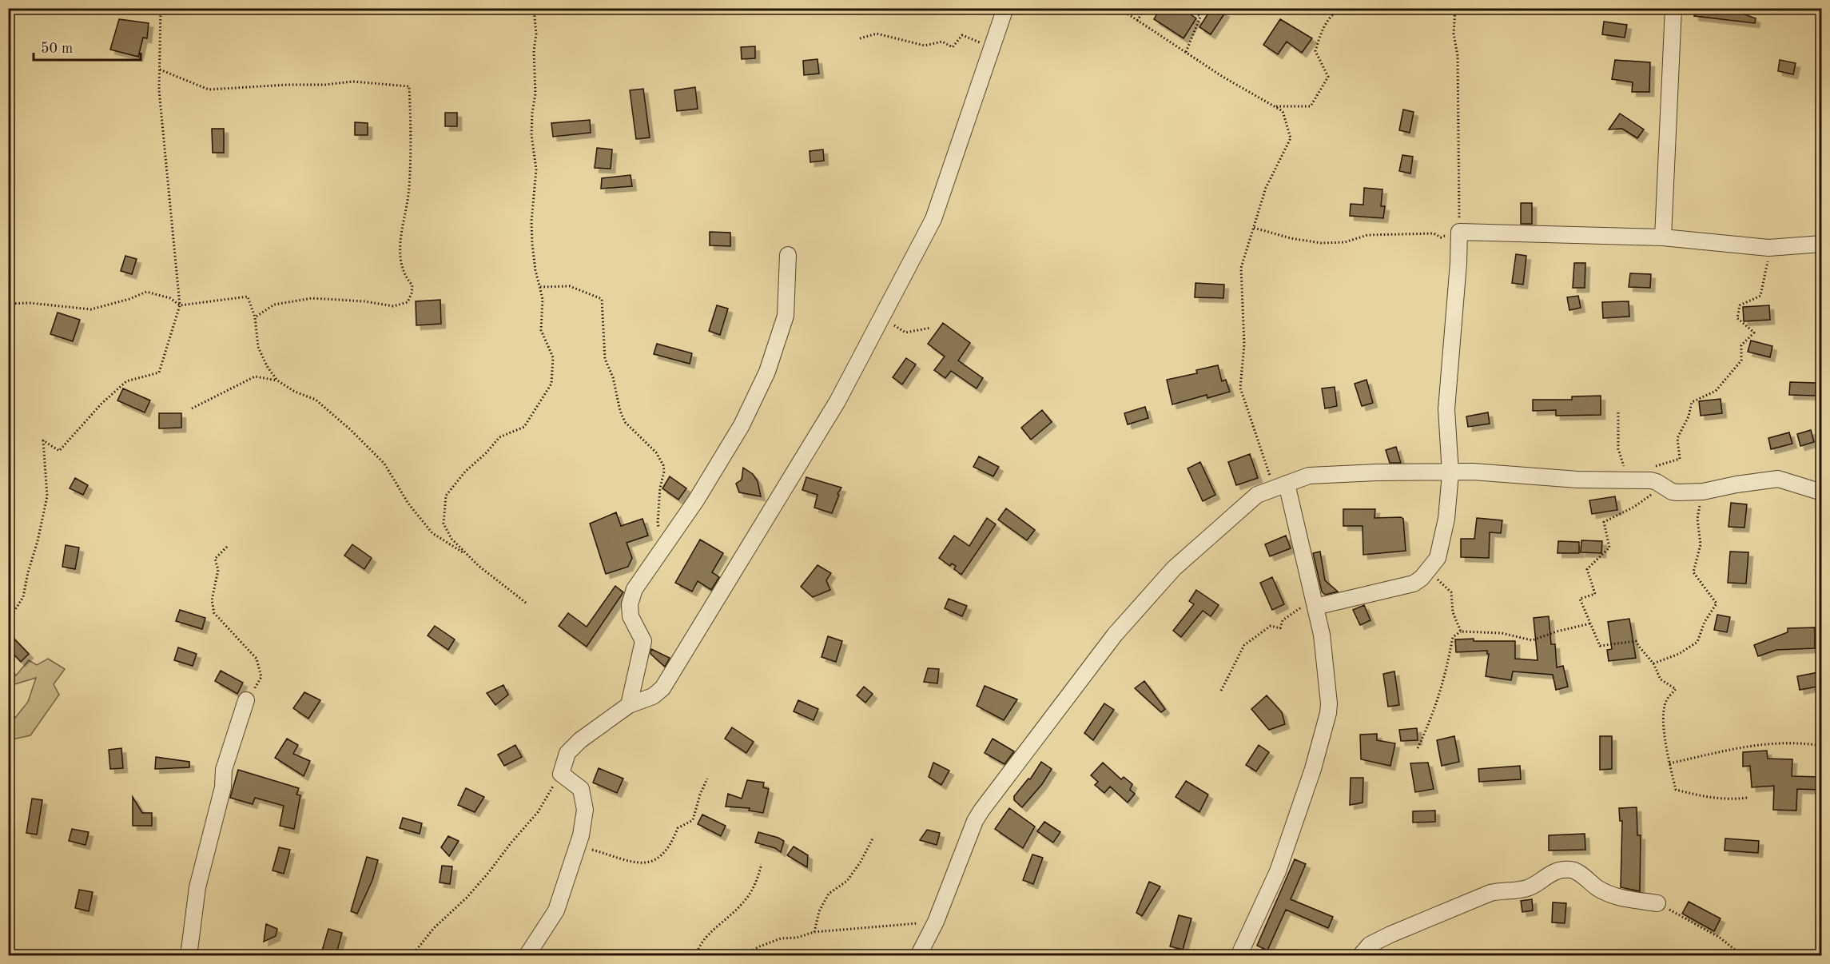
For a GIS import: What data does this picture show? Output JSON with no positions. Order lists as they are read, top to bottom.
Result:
{
  "scale_bar": "50 m"
}
